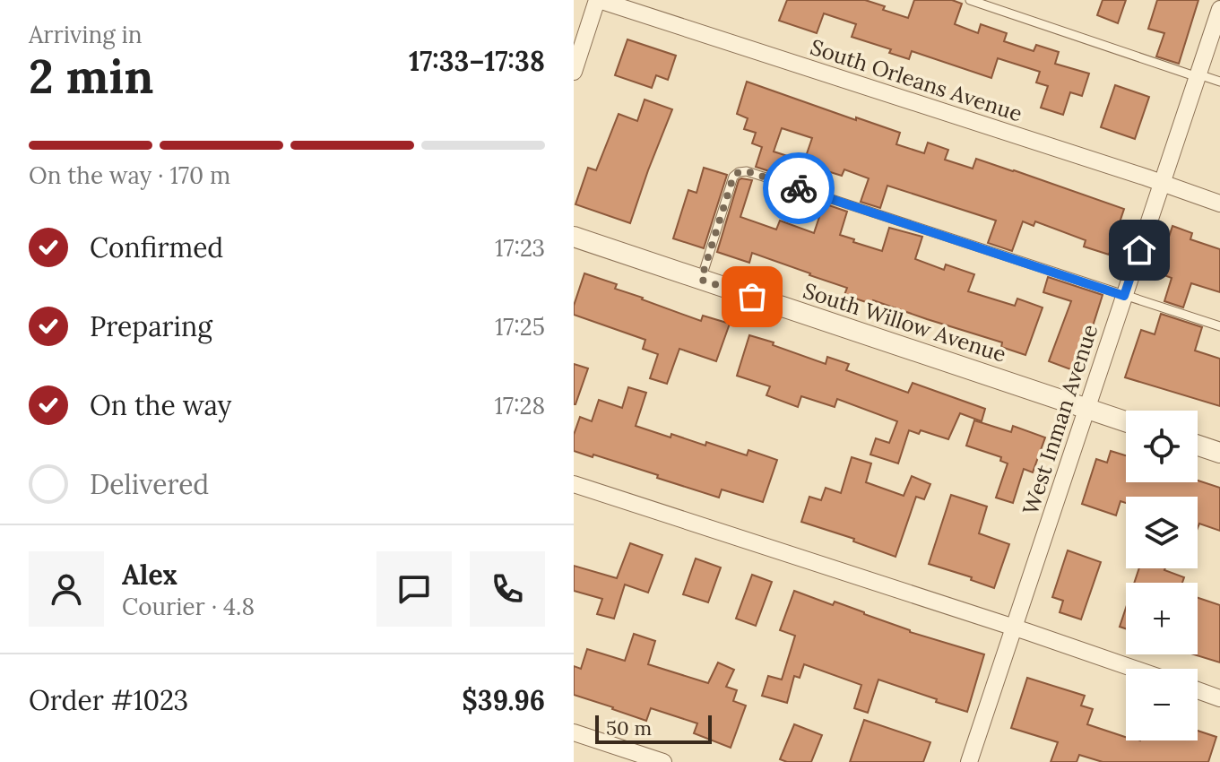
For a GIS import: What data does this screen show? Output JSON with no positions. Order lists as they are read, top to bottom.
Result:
{
  "streets": {
    "street": ["South Orleans Avenue", "South Willow Avenue", "West Inman Avenue"]
  },
  "crossings": [
    ["South Orleans Avenue", "West Inman Avenue"],
    ["South Willow Avenue", "West Inman Avenue"]
  ],
  "scale_bar": "50 m",
  "page": {
    "heading": ["2 min", "Arriving in", "17:33–17:38"],
    "panel": [
      "Alex",
      "Courier · 4.8",
      "Order #1023",
      "$39.96"
    ],
    "bar": "On the way · 170 m",
    "list": [
      ["Confirmed", "17:23"],
      ["Preparing", "17:25"],
      ["On the way", "17:28"],
      "Delivered"
    ],
    "map_buttons": ["+", "−"],
    "scale": "50 m"
  }
}
